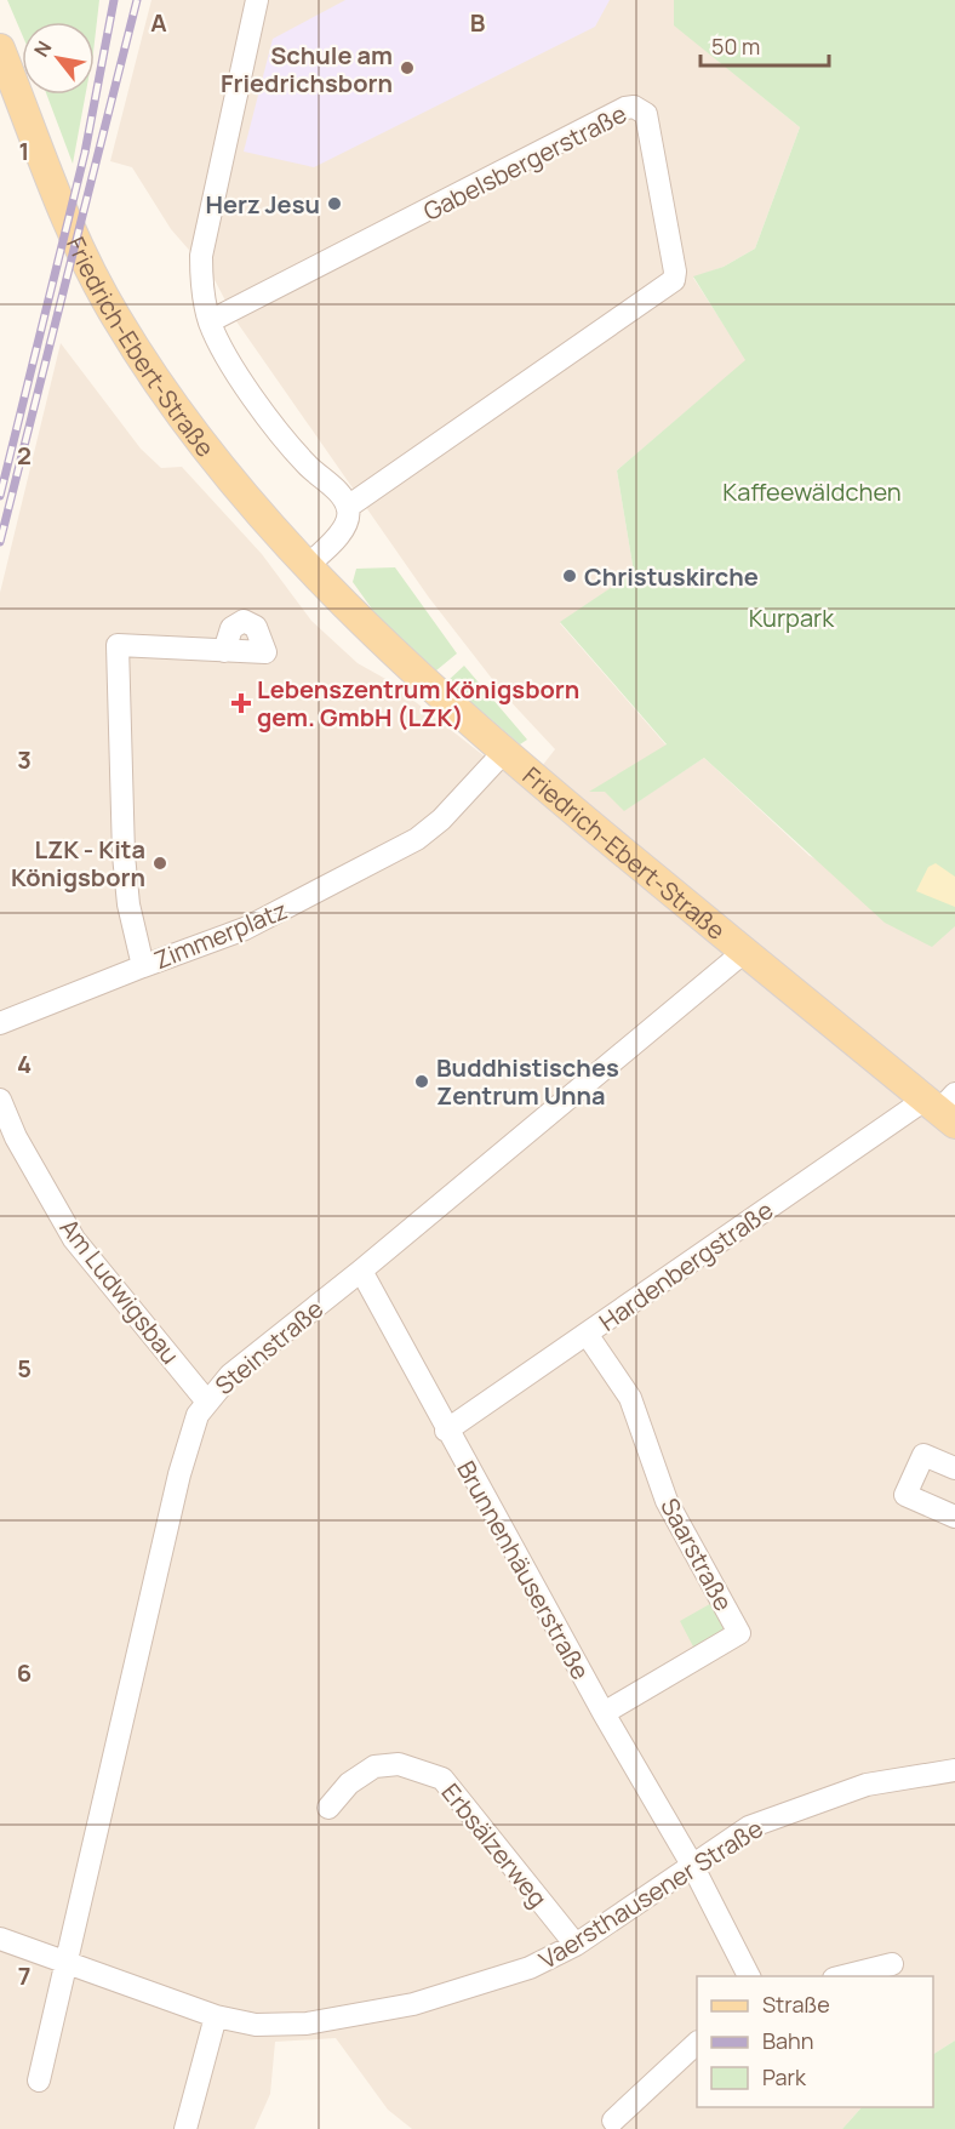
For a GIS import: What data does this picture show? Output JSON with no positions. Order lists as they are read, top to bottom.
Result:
{
  "streets": {
    "main road": ["Friedrich-Ebert-Straße"],
    "street": [
      "Gabelsbergerstraße",
      "Zimmerplatz",
      "Hardenbergstraße",
      "Am Ludwigsbau",
      "Steinstraße",
      "Saarstraße",
      "Brunnenhäuserstraße",
      "Erbsälzerweg",
      "Vaersthausener Straße"
    ]
  },
  "crossings": [
    ["Friedrich-Ebert-Straße", "Zimmerplatz"],
    ["Friedrich-Ebert-Straße", "Hardenbergstraße"],
    ["Friedrich-Ebert-Straße", "Steinstraße"],
    ["Hardenbergstraße", "Saarstraße"],
    ["Hardenbergstraße", "Brunnenhäuserstraße"],
    ["Am Ludwigsbau", "Steinstraße"],
    ["Steinstraße", "Brunnenhäuserstraße"],
    ["Steinstraße", "Vaersthausener Straße"],
    ["Saarstraße", "Brunnenhäuserstraße"],
    ["Brunnenhäuserstraße", "Vaersthausener Straße"],
    ["Erbsälzerweg", "Vaersthausener Straße"]
  ],
  "parks": ["Kaffeewäldchen", "Kurpark"],
  "places": {
    "other": [
      "Schule am Friedrichsborn",
      "Herz Jesu",
      "Christuskirche",
      "LZK - Kita Königsborn",
      "Buddhistisches Zentrum Unna"
    ],
    "health": ["Lebenszentrum Königsborn gem. GmbH (LZK)"]
  },
  "legend": ["Straße", "Bahn", "Park"],
  "scale_bar": "50 m",
  "north": "top left",
  "grid": {
    "columns": ["A", "B"],
    "rows": [
      "1",
      "2",
      "3",
      "4",
      "5",
      "6",
      "7"
    ]
  }
}
